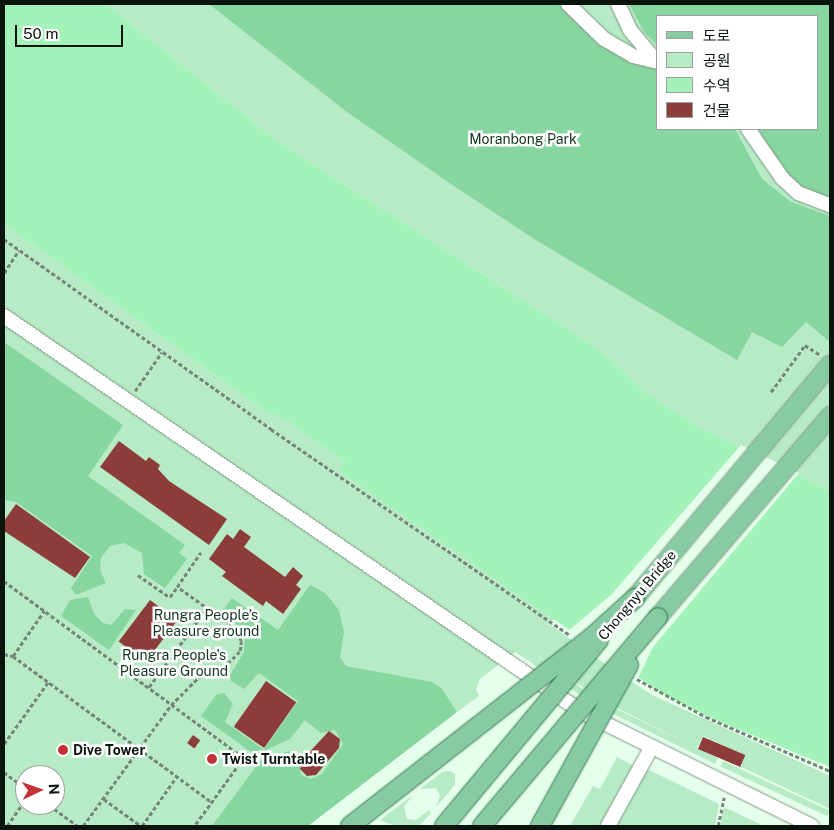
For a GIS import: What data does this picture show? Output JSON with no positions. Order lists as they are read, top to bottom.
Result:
{
  "streets": {
    "main road": ["Chongnyu Bridge"]
  },
  "parks": ["Moranbong Park", "Rungra People’s Pleasure ground", "Rungra People's Pleasure Ground"],
  "places": ["Dive Tower", "Twist Turntable"],
  "legend": [
    "도로",
    "공원",
    "수역",
    "건물"
  ],
  "scale_bar": "50 m",
  "north": "right"
}
